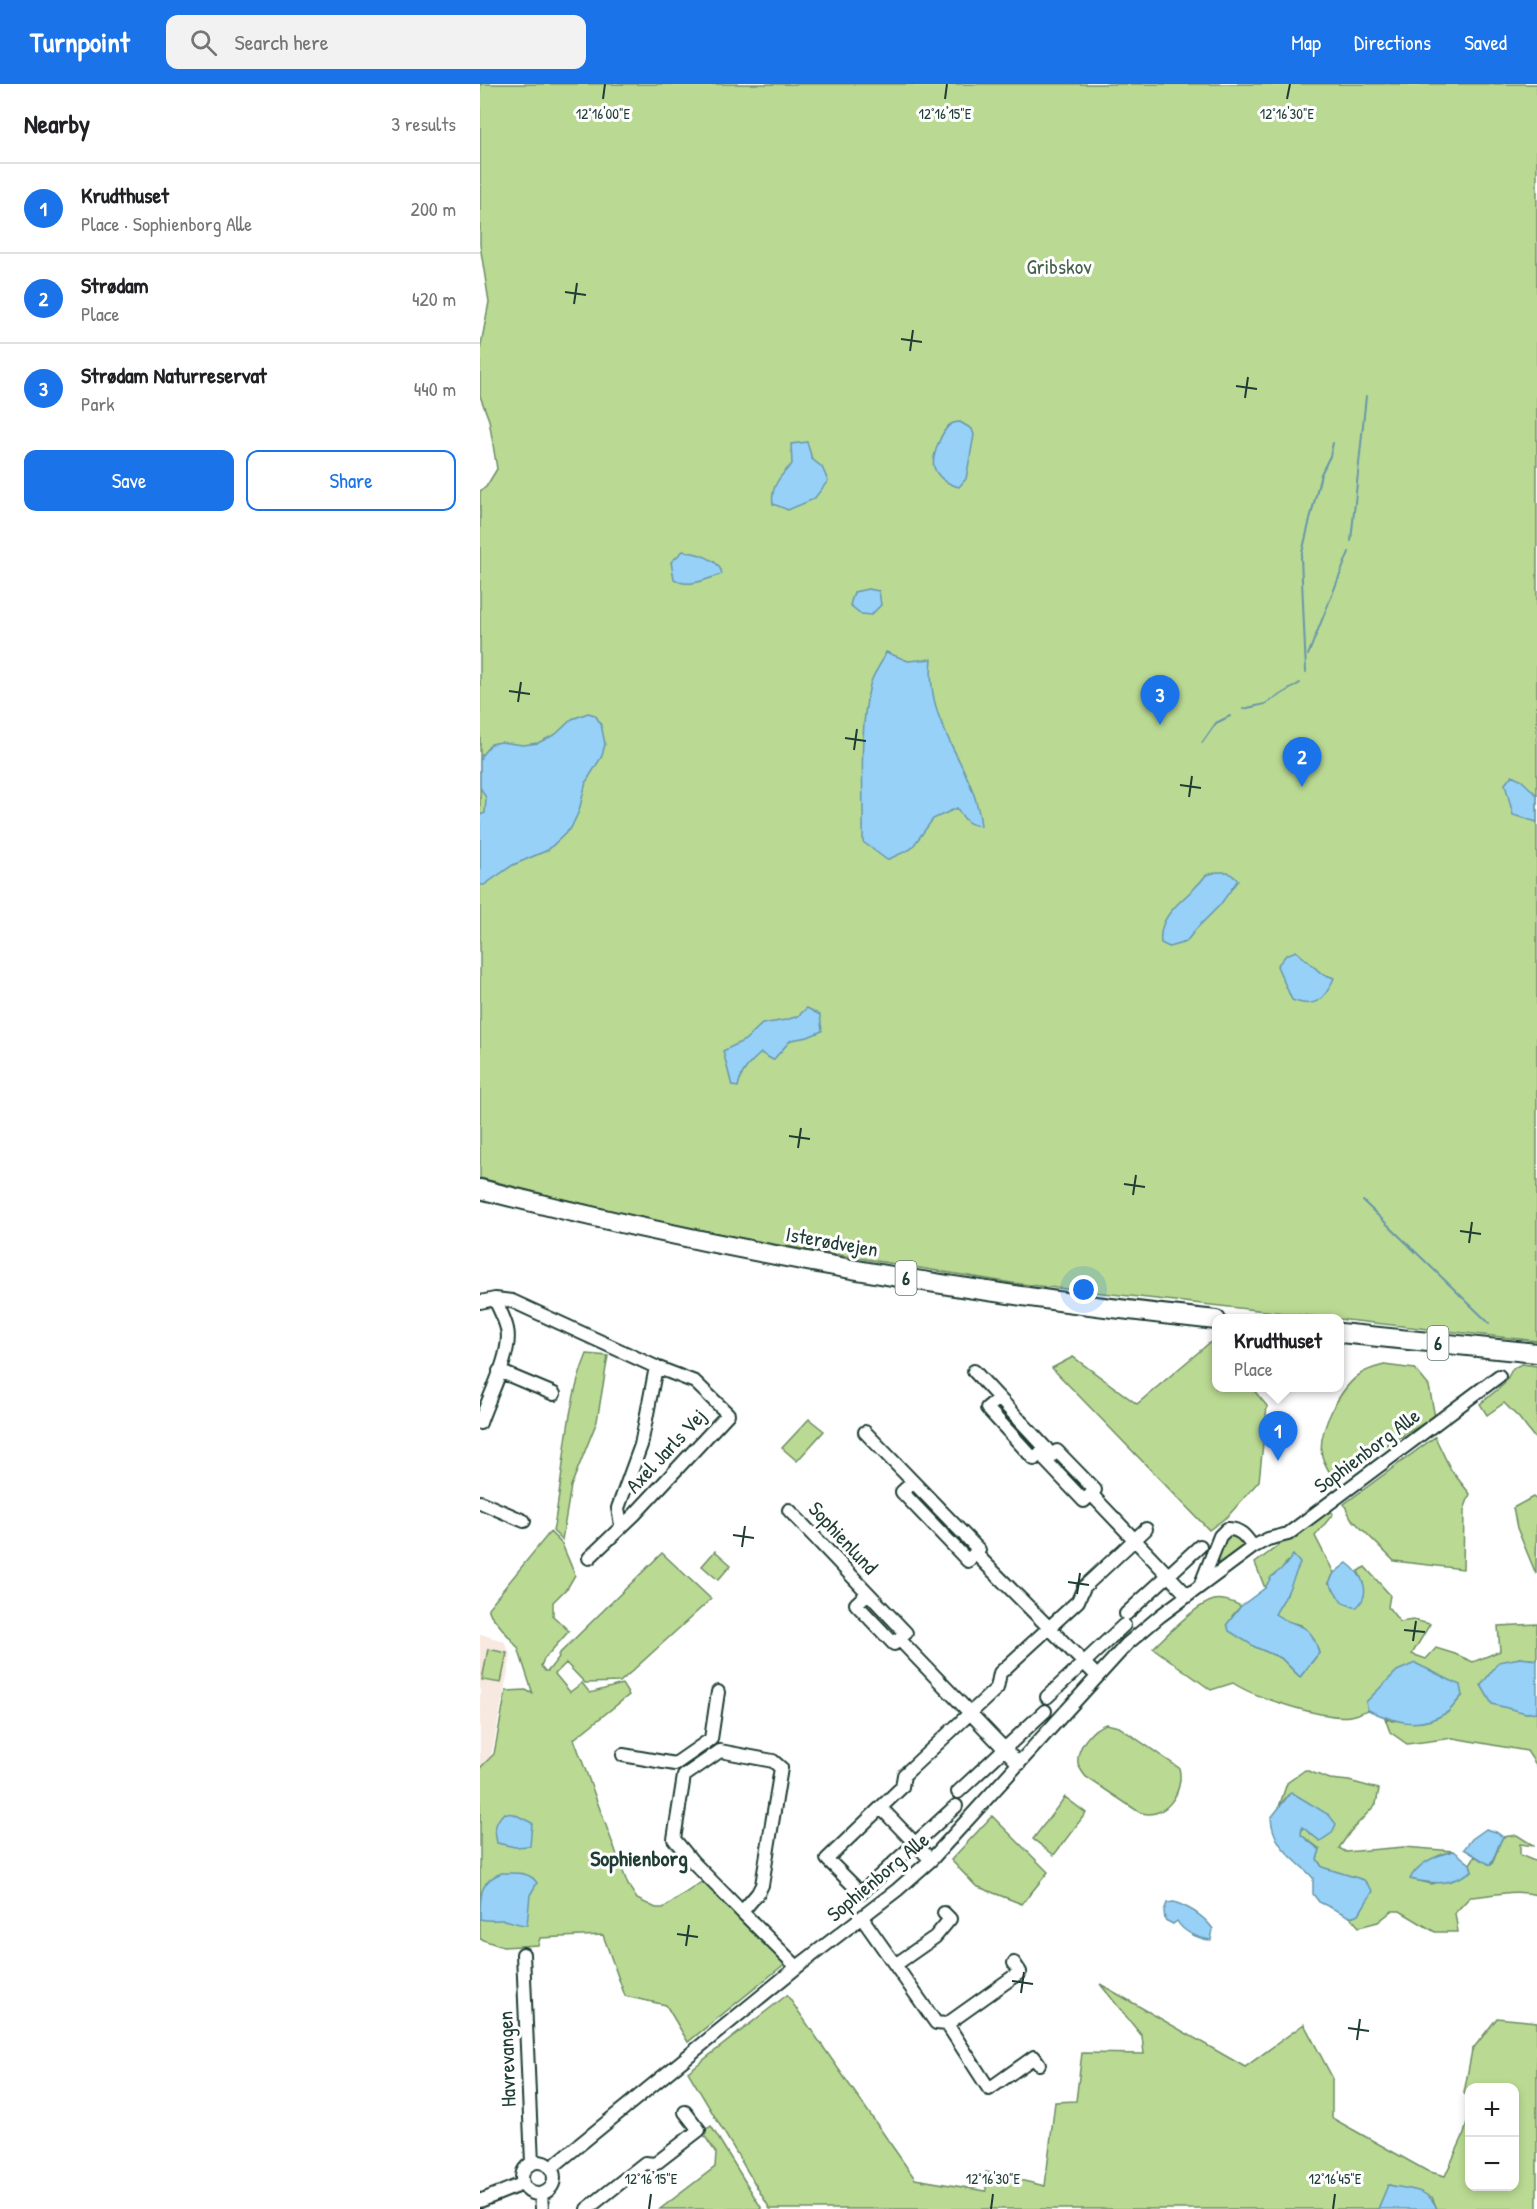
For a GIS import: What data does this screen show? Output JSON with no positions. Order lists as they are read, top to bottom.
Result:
{
  "streets": {
    "highway": ["Isterødvejen", "6"],
    "street": [
      "Axel Jarls Vej",
      "Sophienborg Alle",
      "Sophienlund",
      "Havrevangen"
    ]
  },
  "crossings": [
    ["Sophienborg Alle", "Sophienlund"],
    ["Sophienborg Alle", "Havrevangen"]
  ],
  "districts": ["Sophienborg"],
  "parks": ["Gribskov"],
  "page": {
    "header": "Turnpoint",
    "search": "Search here",
    "nav": ["Map", "Directions", "Saved"],
    "heading": ["Nearby", "3 results"],
    "list": [
      {
        "mark": "1",
        "name": "Krudthuset",
        "note": "Place · Sophienborg Alle",
        "value": "200 m"
      },
      {
        "mark": "2",
        "name": "Strødam",
        "note": "Place",
        "value": "420 m"
      },
      {
        "mark": "3",
        "name": "Strødam Naturreservat",
        "note": "Park",
        "value": "440 m"
      }
    ],
    "buttons": ["Save", "Share"],
    "pins": ["3", "2", "1"],
    "popup": ["Krudthuset", "Place"],
    "map_buttons": ["+", "−"]
  },
  "coordinates": [
    "12°16'00\"E",
    "12°16'15\"E",
    "12°16'30\"E",
    "12°16'45\"E"
  ]
}
